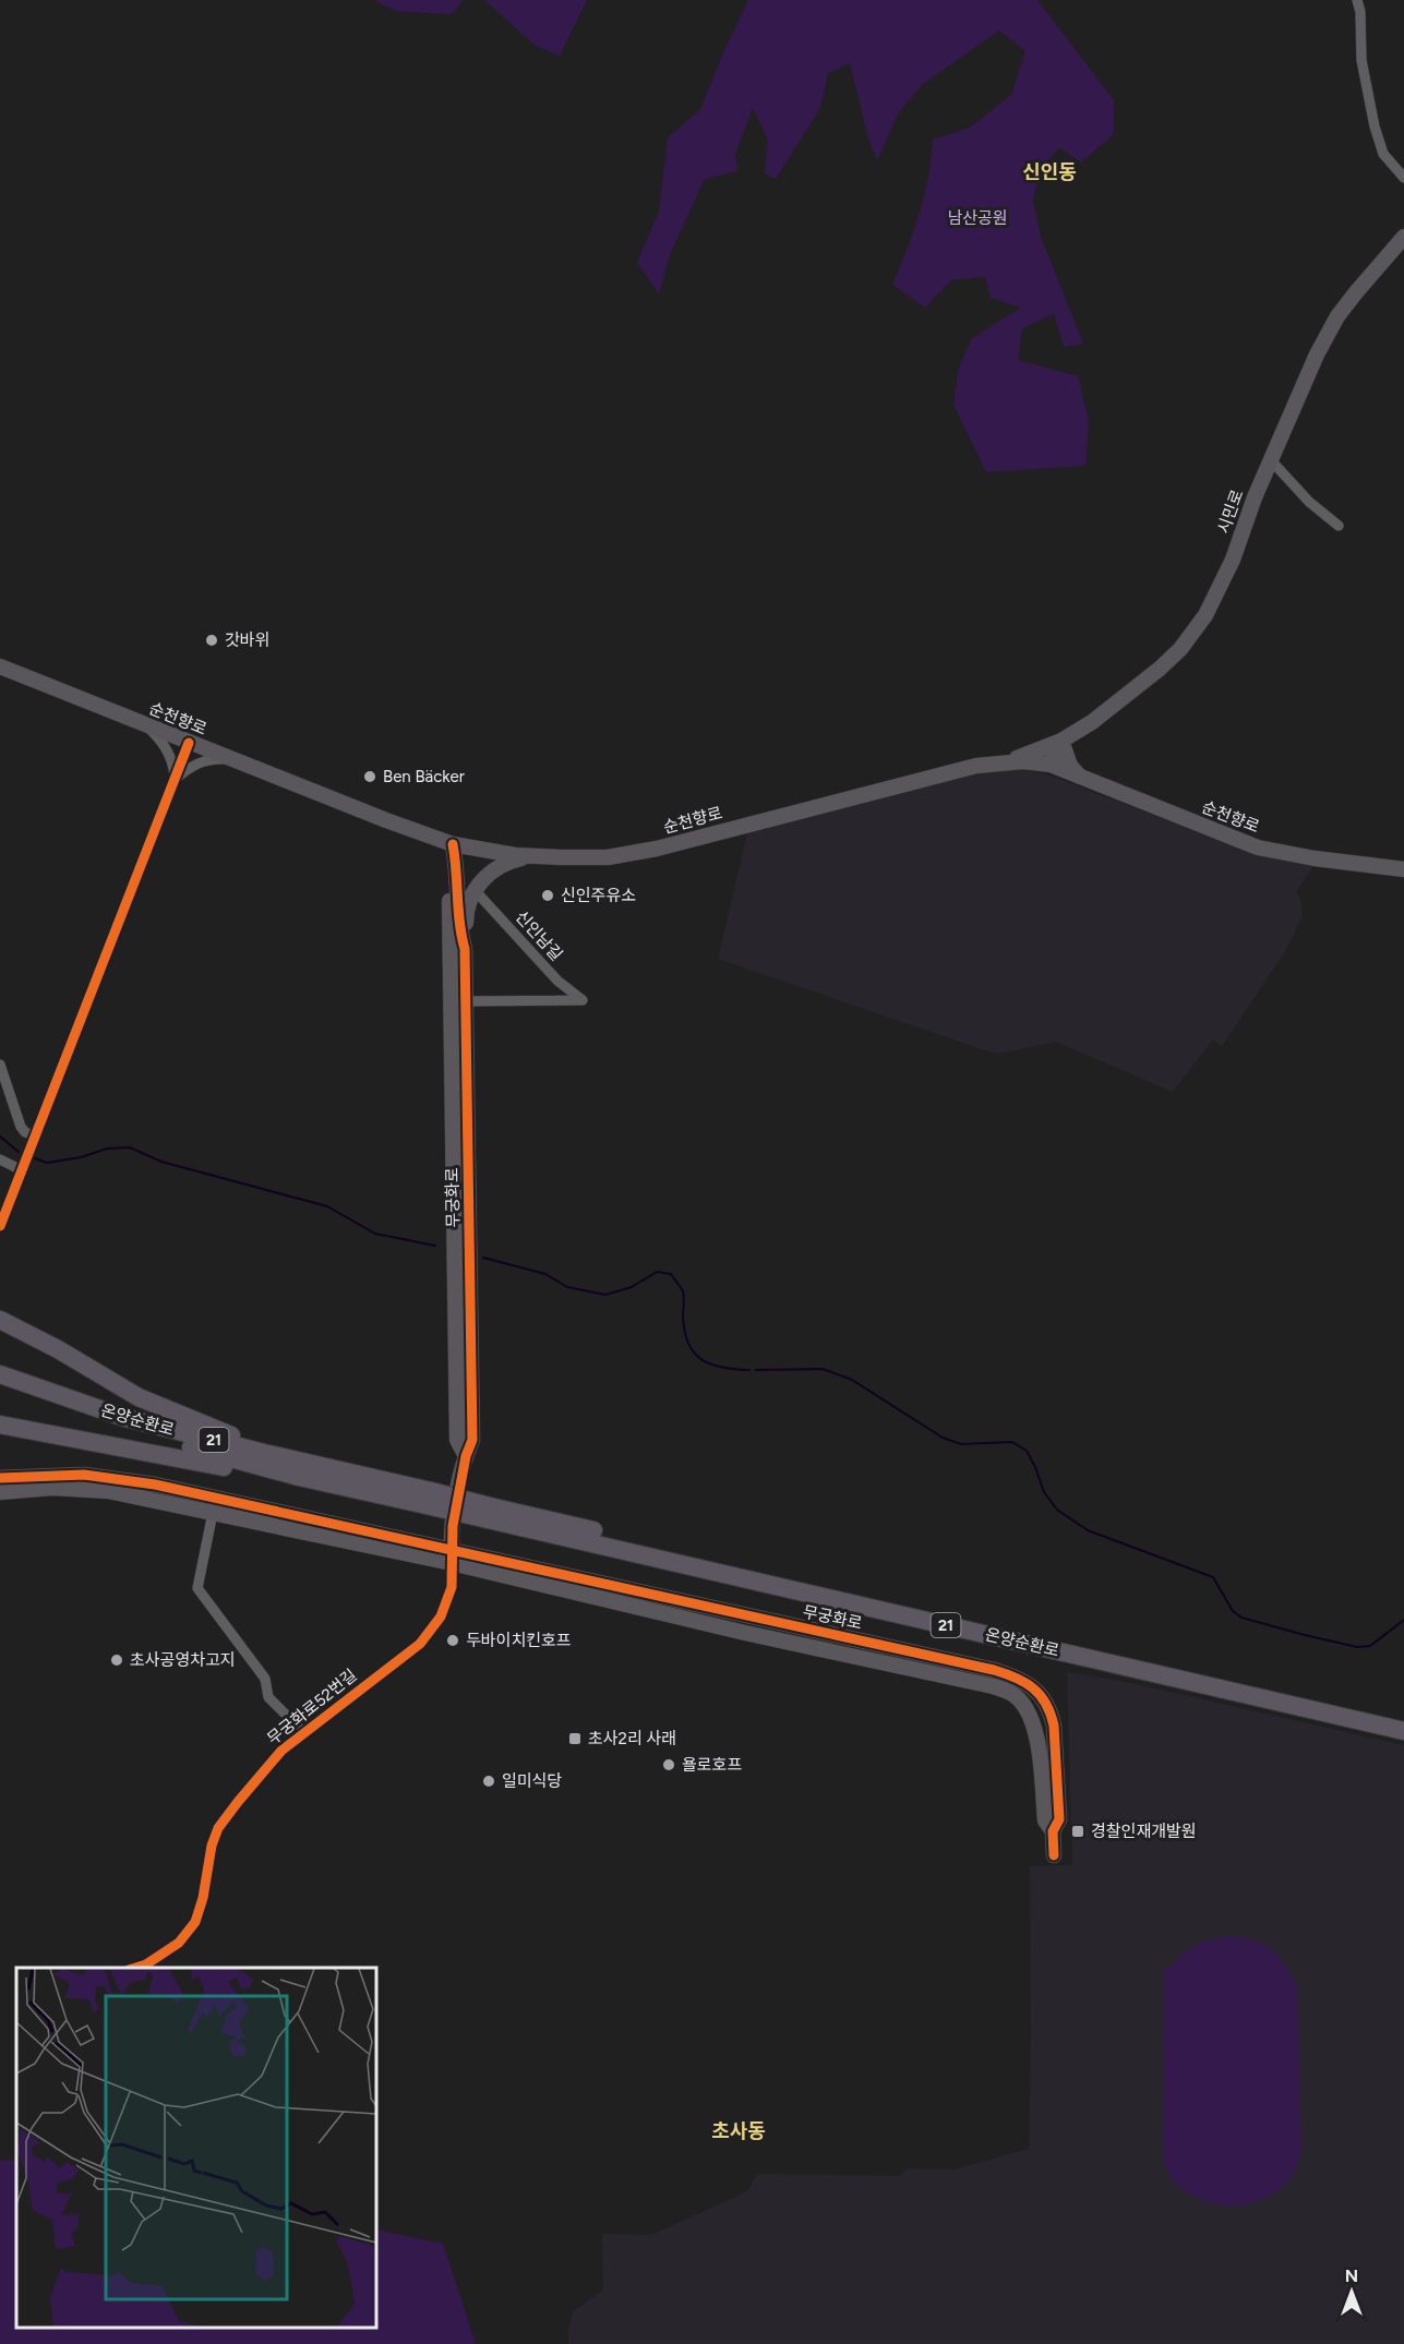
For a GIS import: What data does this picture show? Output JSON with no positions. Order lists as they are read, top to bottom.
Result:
{
  "streets": {
    "highway": ["온양순환로", "21"],
    "street": [
      "시민로",
      "순천향로",
      "신인남길",
      "무궁화로",
      "무궁화로52번길"
    ]
  },
  "crossings": [
    ["시민로", "순천향로"],
    ["순천향로", "무궁화로"],
    ["신인남길", "무궁화로"],
    ["무궁화로", "무궁화로52번길"],
    ["온양순환로", "21"]
  ],
  "districts": ["신인동", "초사동"],
  "parks": ["남산공원"],
  "places": {
    "other": [
      "갓바위",
      "Ben Bäcker",
      "신인주유소",
      "두바이치킨호프",
      "초사공영차고지",
      "욜로호프",
      "일미식당"
    ],
    "transit": ["초사2리 사래", "경찰인재개발원"]
  },
  "north": "top"
}
